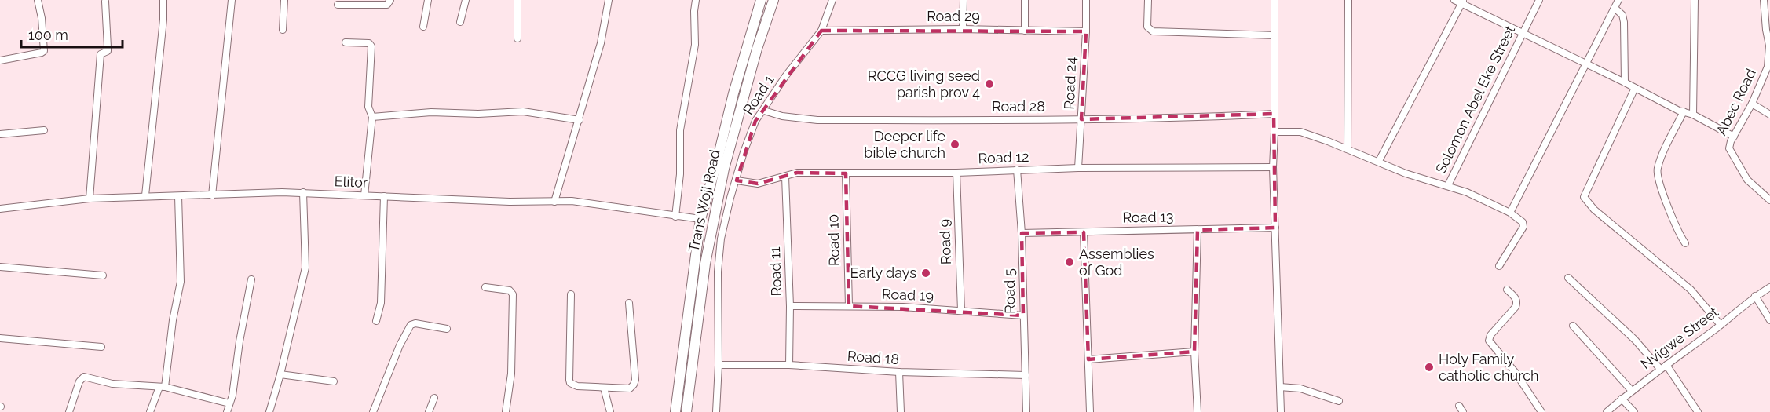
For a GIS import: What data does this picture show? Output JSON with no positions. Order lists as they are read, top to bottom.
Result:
{
  "streets": {
    "main road": ["Trans Woji Road"],
    "street": [
      "Road 29",
      "Road 24",
      "Road 1",
      "Solomon Abel Eke Street",
      "Abec Road",
      "Road 28",
      "Road 12",
      "Elitor",
      "Road 13",
      "Road 10",
      "Road 9",
      "Road 11",
      "Road 5",
      "Road 19",
      "Nvigwe Street",
      "Road 18"
    ]
  },
  "crossings": [
    ["Road 29", "Road 24"],
    ["Road 29", "Road 1"],
    ["Road 24", "Road 28"],
    ["Road 24", "Road 12"],
    ["Road 1", "Road 28"],
    ["Road 1", "Road 12"],
    ["Road 1", "Road 18"],
    ["Road 12", "Road 10"],
    ["Road 12", "Road 9"],
    ["Road 12", "Road 11"],
    ["Road 12", "Road 5"],
    ["Elitor", "Trans Woji Road"],
    ["Road 13", "Road 5"],
    ["Road 10", "Road 19"],
    ["Road 9", "Road 19"],
    ["Road 11", "Road 19"],
    ["Road 11", "Road 18"],
    ["Road 5", "Road 19"],
    ["Road 5", "Road 18"]
  ],
  "places": [
    "RCCG living seed parish prov 4",
    "Deeper life bible church",
    "Assemblies of God",
    "Early days",
    "Holy Family catholic church"
  ],
  "scale_bar": "100 m"
}
